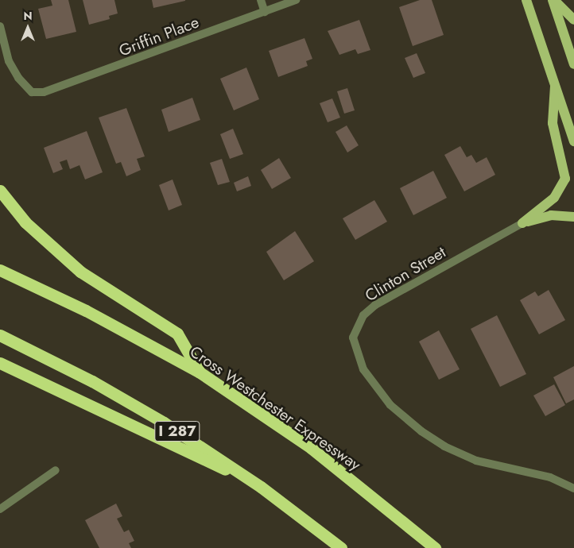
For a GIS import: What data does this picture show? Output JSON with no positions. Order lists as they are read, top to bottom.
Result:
{
  "streets": {
    "highway": ["Cross Westchester Expressway", "I 287"],
    "street": ["Griffin Place", "Clinton Street"]
  },
  "north": "top"
}
